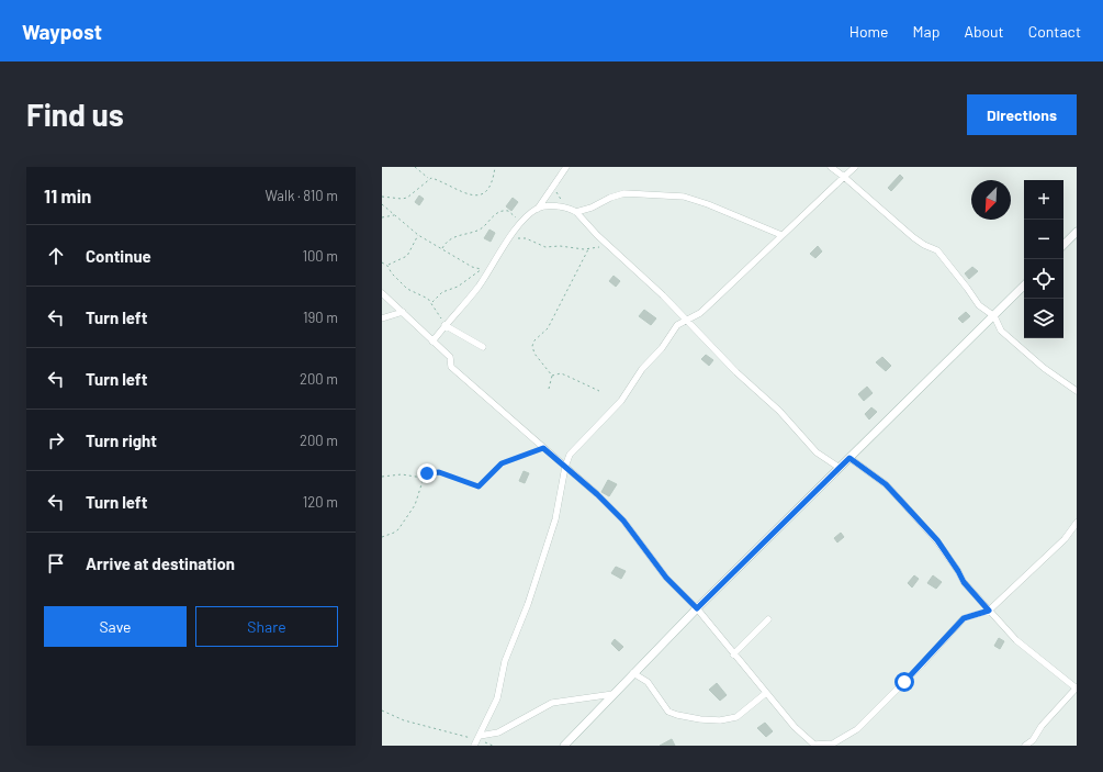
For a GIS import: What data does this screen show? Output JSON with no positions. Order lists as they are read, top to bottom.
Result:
{
  "north": "bottom left",
  "page": {
    "header": "Waypost",
    "nav": [
      "Home",
      "Map",
      "About",
      "Contact"
    ],
    "buttons": [
      "Directions",
      ["Save", "Share"]
    ],
    "title": "Find us",
    "heading": ["11 min", "Walk · 810 m"],
    "map_buttons": ["+", "−"],
    "list": [
      ["Continue", "100 m"],
      ["Turn left", "190 m"],
      ["Turn left", "200 m"],
      ["Turn right", "200 m"],
      ["Turn left", "120 m"],
      "Arrive at destination"
    ]
  }
}
